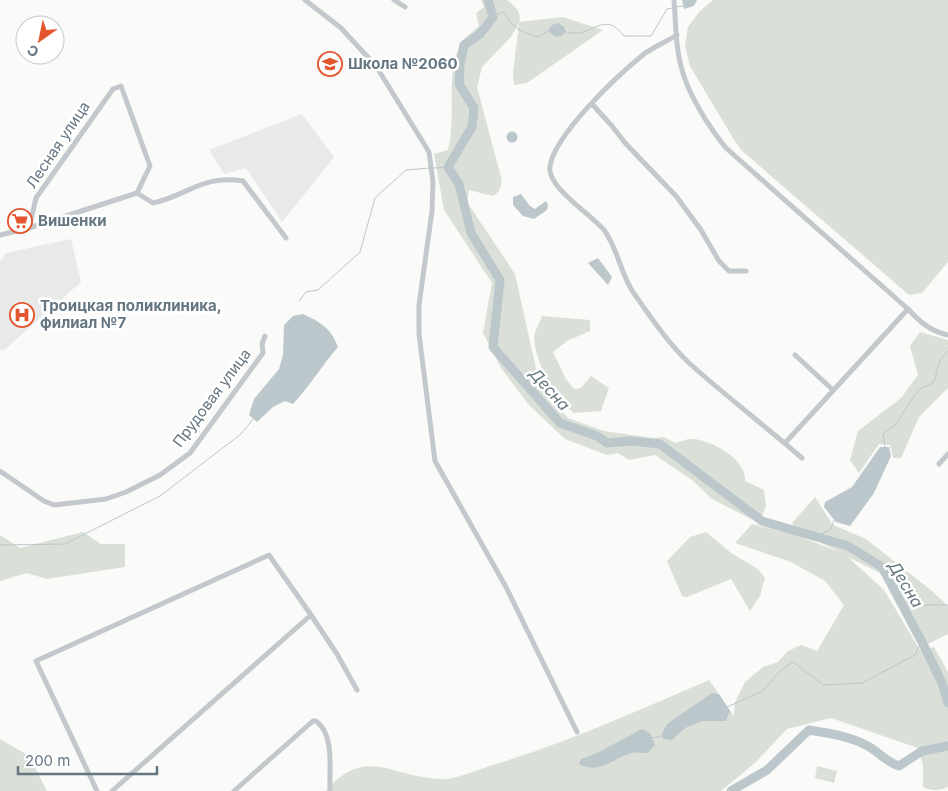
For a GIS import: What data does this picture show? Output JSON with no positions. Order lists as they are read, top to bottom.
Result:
{
  "streets": {
    "street": ["Лесная улица", "Прудовая улица"]
  },
  "water": ["Десна"],
  "places": {
    "school or university": ["Школа №2060"],
    "supermarket": ["Вишенки"],
    "hospital": ["Троицкая поликлиника, филиал №7"]
  },
  "scale_bar": "200 m",
  "north": "bottom left"
}
